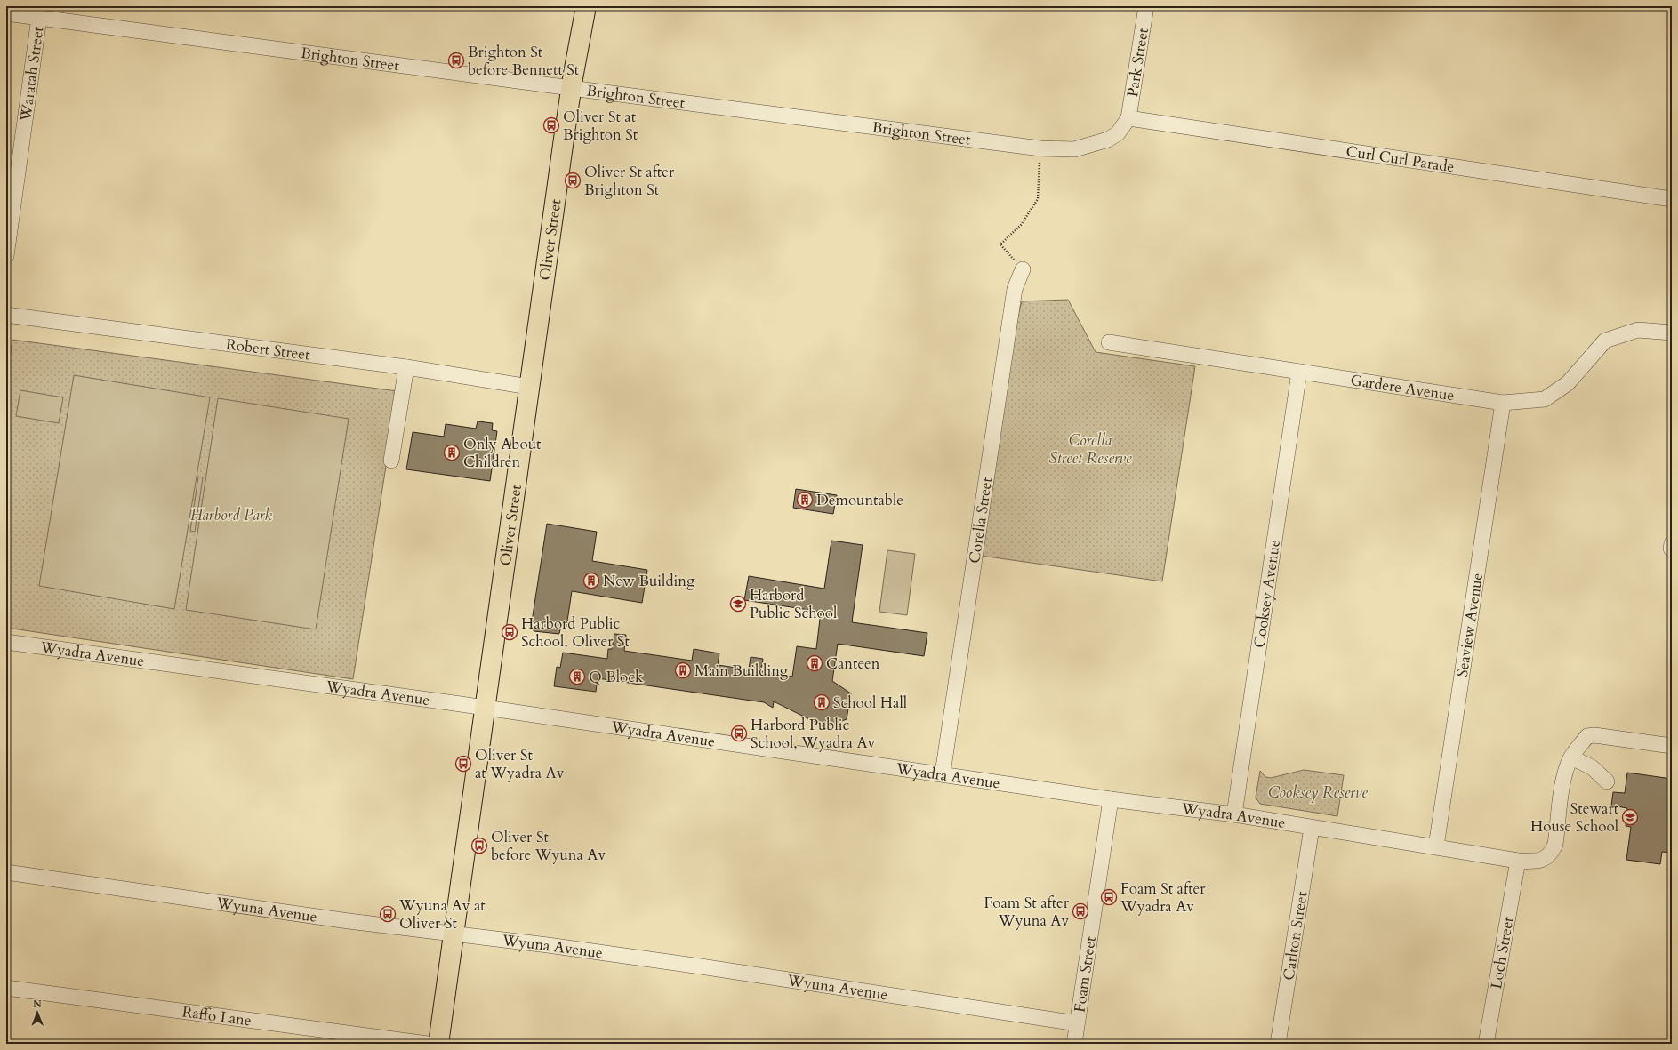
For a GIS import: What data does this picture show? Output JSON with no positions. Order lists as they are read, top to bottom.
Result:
{
  "streets": {
    "main road": ["Oliver Street"],
    "street": [
      "Brighton Street",
      "Park Street",
      "Waratah Street",
      "Curl Curl Parade",
      "Robert Street",
      "Gardere Avenue",
      "Corella Street",
      "Cooksey Avenue",
      "Seaview Avenue",
      "Wyadra Avenue",
      "Wyuna Avenue",
      "Carlton Street",
      "Loch Street",
      "Foam Street",
      "Raffo Lane"
    ]
  },
  "crossings": [
    ["Brighton Street", "Park Street"],
    ["Brighton Street", "Waratah Street"],
    ["Brighton Street", "Curl Curl Parade"],
    ["Brighton Street", "Oliver Street"],
    ["Park Street", "Curl Curl Parade"],
    ["Oliver Street", "Robert Street"],
    ["Oliver Street", "Wyadra Avenue"],
    ["Oliver Street", "Wyuna Avenue"],
    ["Gardere Avenue", "Cooksey Avenue"],
    ["Gardere Avenue", "Seaview Avenue"],
    ["Corella Street", "Wyadra Avenue"],
    ["Cooksey Avenue", "Wyadra Avenue"],
    ["Seaview Avenue", "Wyadra Avenue"],
    ["Wyadra Avenue", "Carlton Street"],
    ["Wyadra Avenue", "Loch Street"],
    ["Wyadra Avenue", "Foam Street"],
    ["Wyuna Avenue", "Foam Street"]
  ],
  "parks": ["Corella Street Reserve", "Harbord Park", "Cooksey Reserve"],
  "places": {
    "bus stop": [
      "Brighton St before Bennett St",
      "Oliver St at Brighton St",
      "Oliver St after Brighton St",
      "Harbord Public School, Oliver St",
      "Harbord Public School, Wyadra Av",
      "Oliver St at Wyadra Av",
      "Oliver St before Wyuna Av",
      "Foam St after Wyadra Av",
      "Foam St after Wyuna Av",
      "Wyuna Av at Oliver St"
    ],
    "building": [
      "Only About Children",
      "Demountable",
      "New Building",
      "Canteen",
      "Main Building",
      "Q Block",
      "School Hall"
    ],
    "school or university": ["Harbord Public School", "Stewart House School"]
  },
  "north": "top"
}
